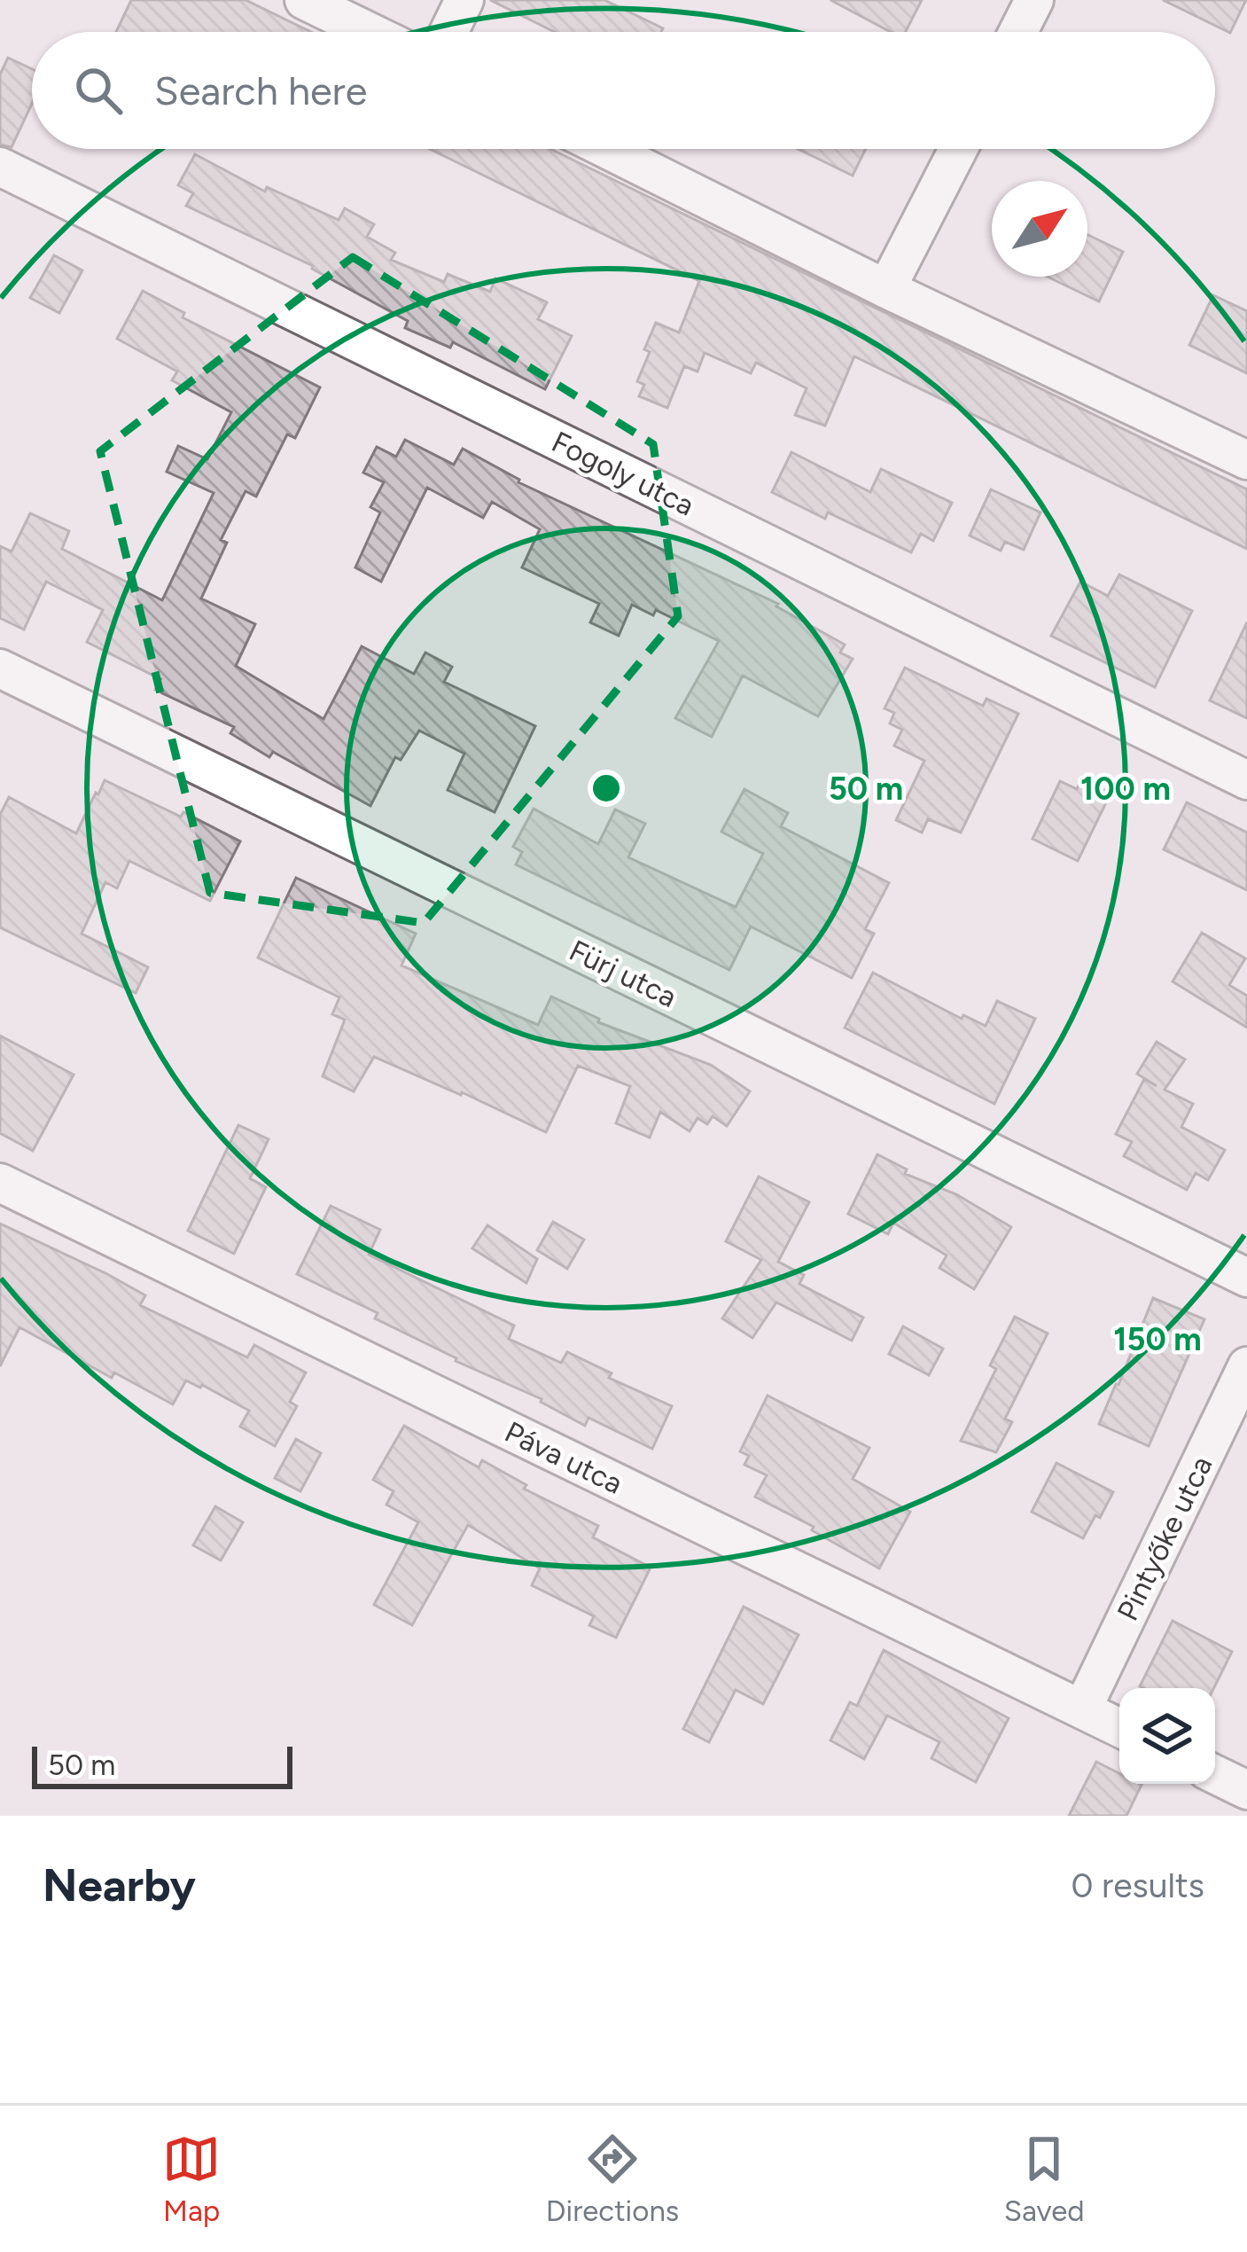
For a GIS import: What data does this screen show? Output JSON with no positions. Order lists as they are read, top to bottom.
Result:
{
  "streets": {
    "street": [
      "Fogoly utca",
      "Fürj utca",
      "Páva utca",
      "Pintyőke utca"
    ]
  },
  "crossings": [
    ["Páva utca", "Pintyőke utca"]
  ],
  "scale_bar": "50 m",
  "north": "top right",
  "page": {
    "search": "Search here",
    "scale": "50 m",
    "heading": ["Nearby", "0 results"],
    "nav": ["Map", "Directions", "Saved"]
  },
  "rings": ["50 m", "100 m", "150 m"]
}
